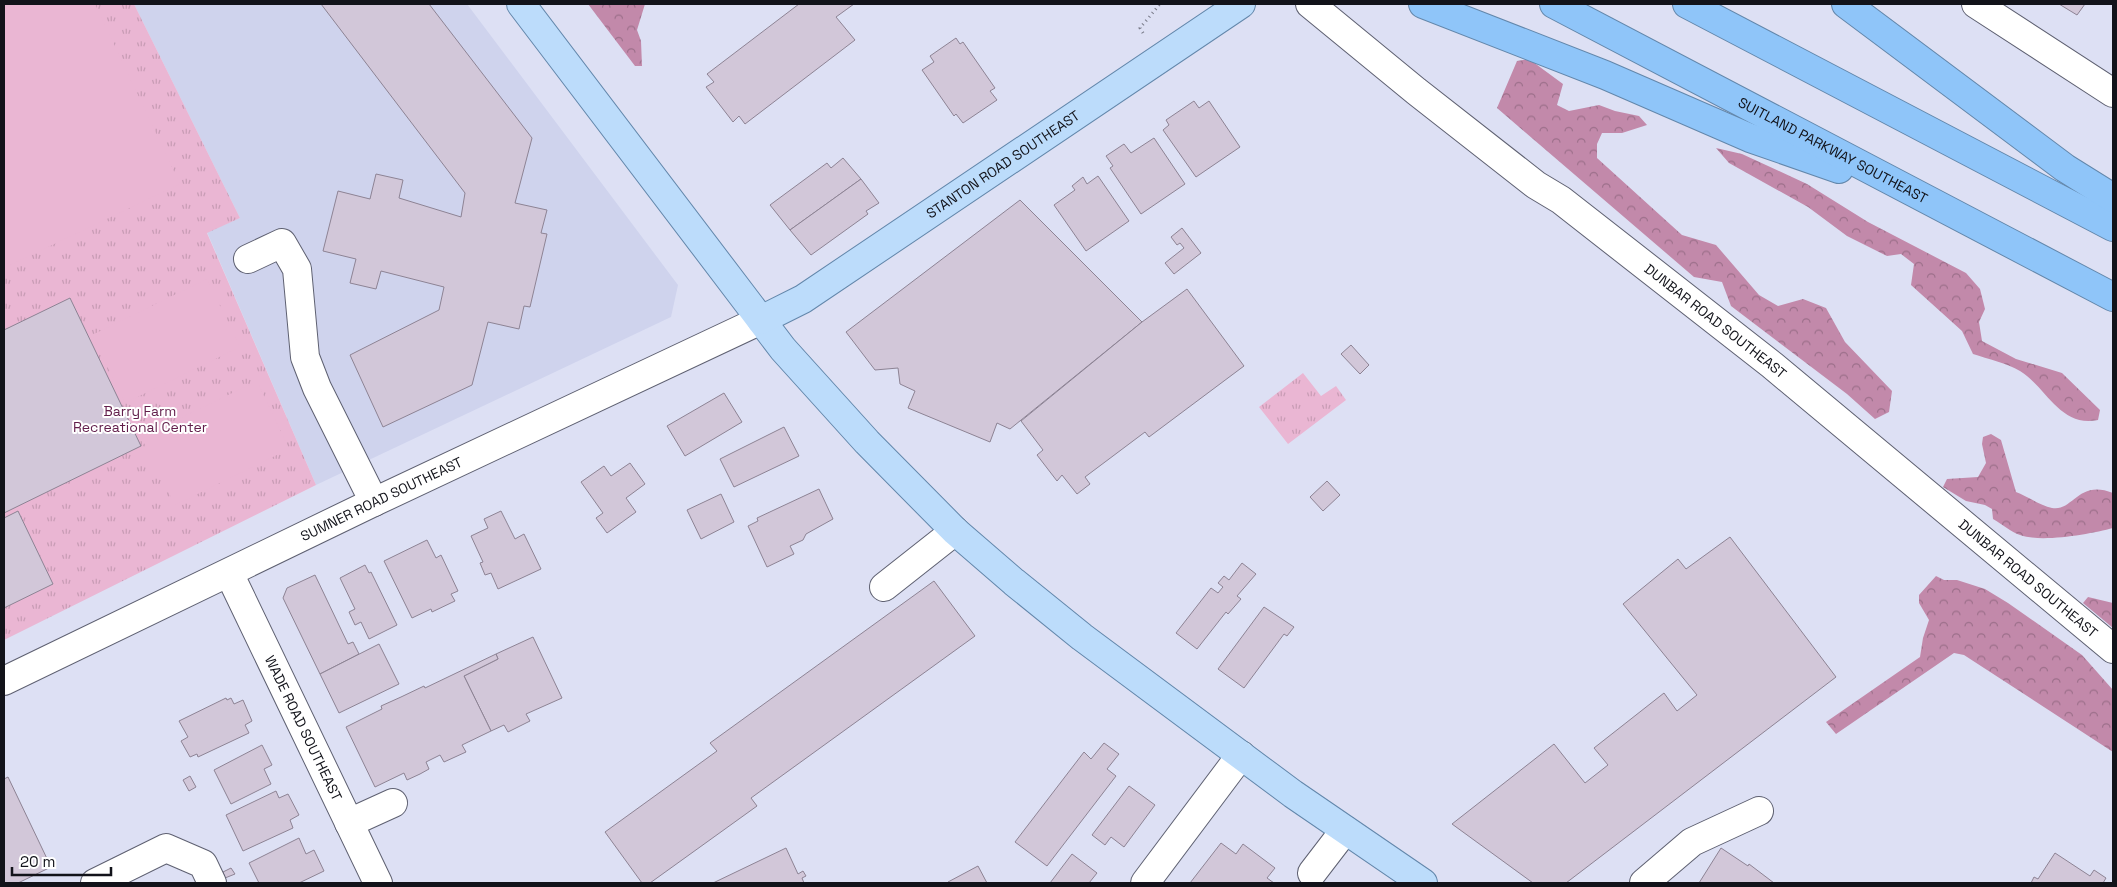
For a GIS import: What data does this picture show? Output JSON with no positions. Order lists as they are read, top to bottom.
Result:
{
  "streets": {
    "highway": ["SUITLAND PARKWAY SOUTHEAST"],
    "main road": ["STANTON ROAD SOUTHEAST"],
    "street": ["DUNBAR ROAD SOUTHEAST", "SUMNER ROAD SOUTHEAST", "WADE ROAD SOUTHEAST"]
  },
  "crossings": [
    ["STANTON ROAD SOUTHEAST", "SUMNER ROAD SOUTHEAST"],
    ["SUMNER ROAD SOUTHEAST", "WADE ROAD SOUTHEAST"]
  ],
  "parks": ["Barry Farm Recreational Center"],
  "scale_bar": "20 m"
}
